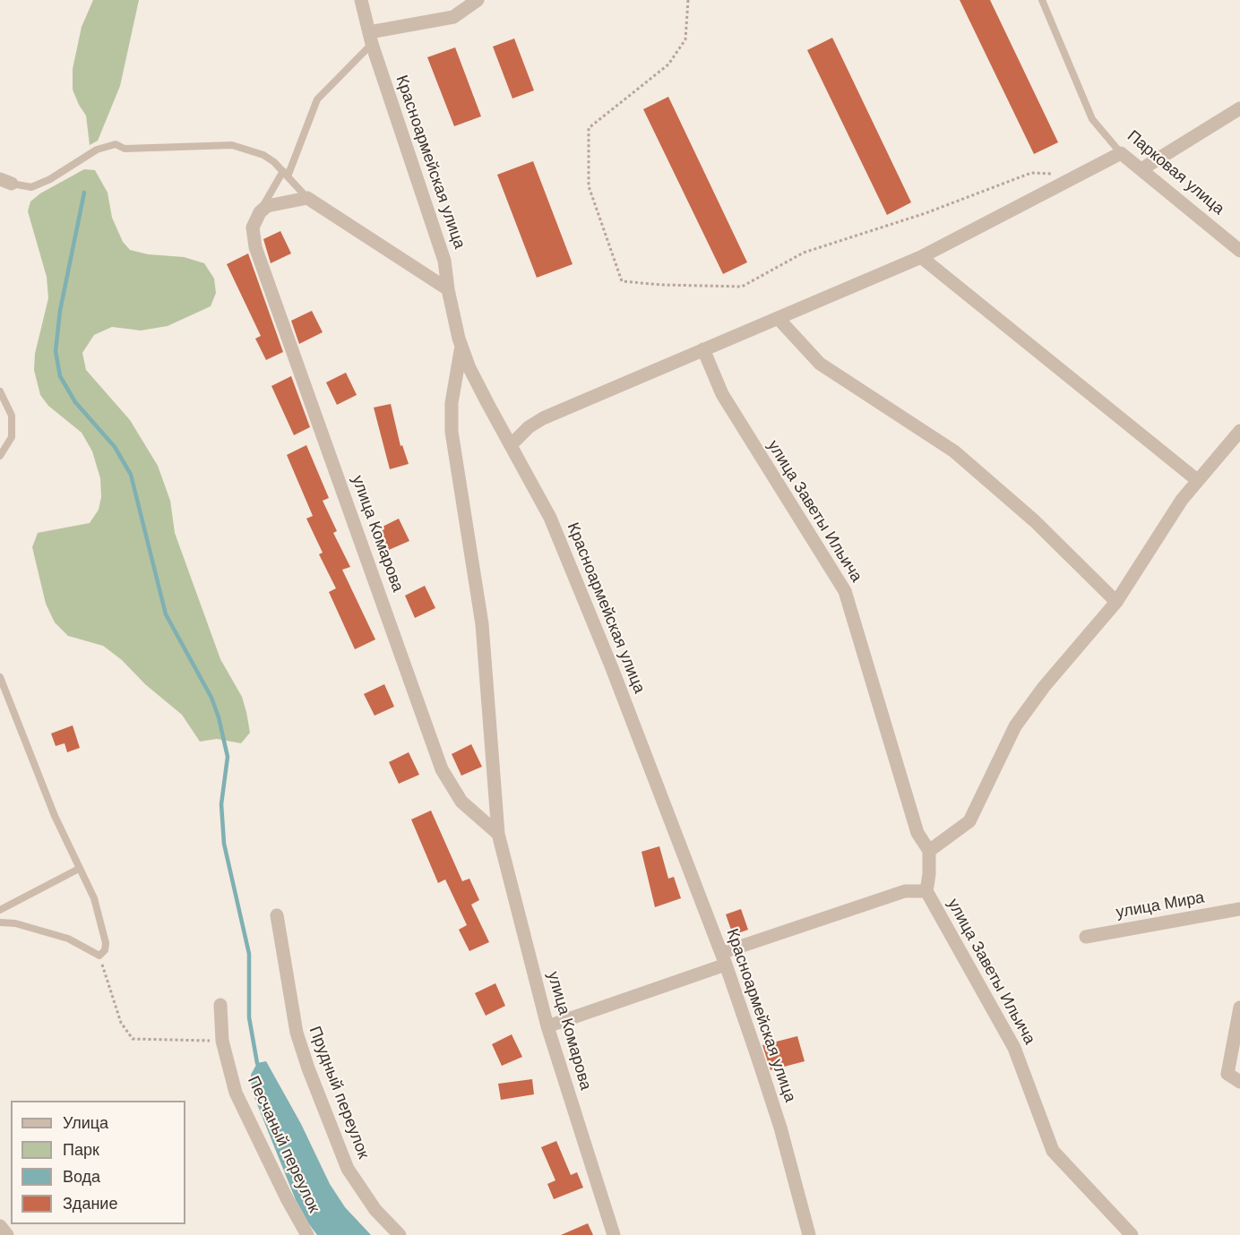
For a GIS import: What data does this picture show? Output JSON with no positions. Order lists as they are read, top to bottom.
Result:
{
  "streets": {
    "street": [
      "Красноармейская улица",
      "Парковая улица",
      "улица Заветы Ильича",
      "улица Комарова",
      "улица Мира",
      "Прудный переулок",
      "Песчаный переулок"
    ]
  },
  "crossings": [
    ["Красноармейская улица", "улица Комарова"]
  ],
  "legend": [
    "Улица",
    "Парк",
    "Вода",
    "Здание"
  ]
}
